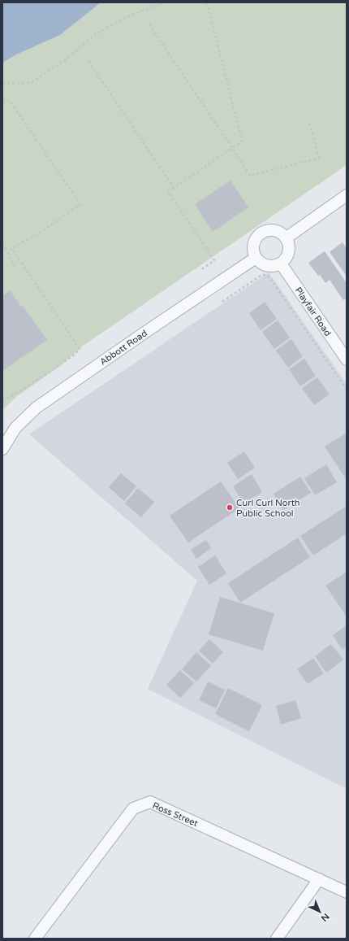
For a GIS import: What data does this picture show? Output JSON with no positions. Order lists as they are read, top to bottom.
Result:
{
  "streets": {
    "street": ["Playfair Road", "Abbott Road", "Ross Street"]
  },
  "crossings": [
    ["Playfair Road", "Abbott Road"]
  ],
  "places": ["Curl Curl North Public School"],
  "north": "bottom right"
}
